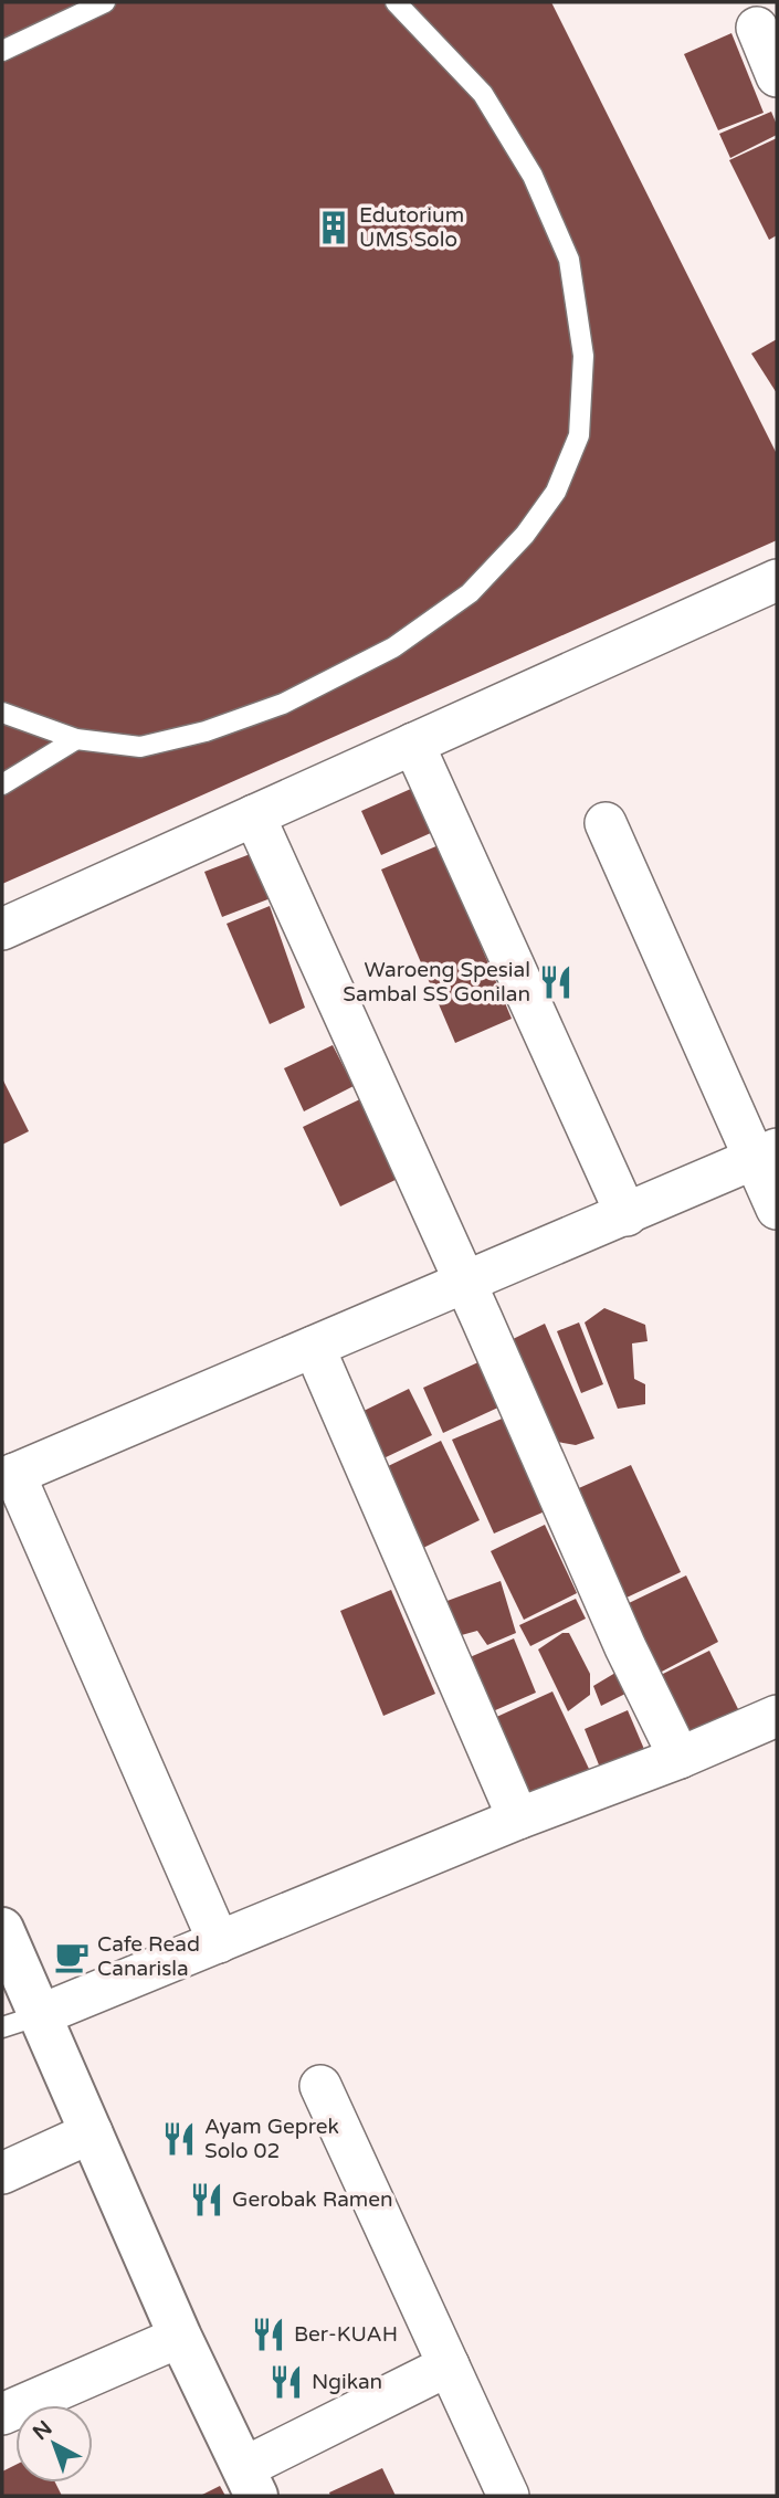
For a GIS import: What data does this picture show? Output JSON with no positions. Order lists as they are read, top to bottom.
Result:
{
  "places": {
    "building": ["Edutorium UMS Solo"],
    "restaurant": [
      "Waroeng Spesial Sambal SS Gonilan",
      "Ayam Geprek Solo 02",
      "Gerobak Ramen",
      "Ber-KUAH",
      "Ngikan"
    ],
    "cafe": ["Cafe Read Canarisla"]
  },
  "north": "top left"
}
